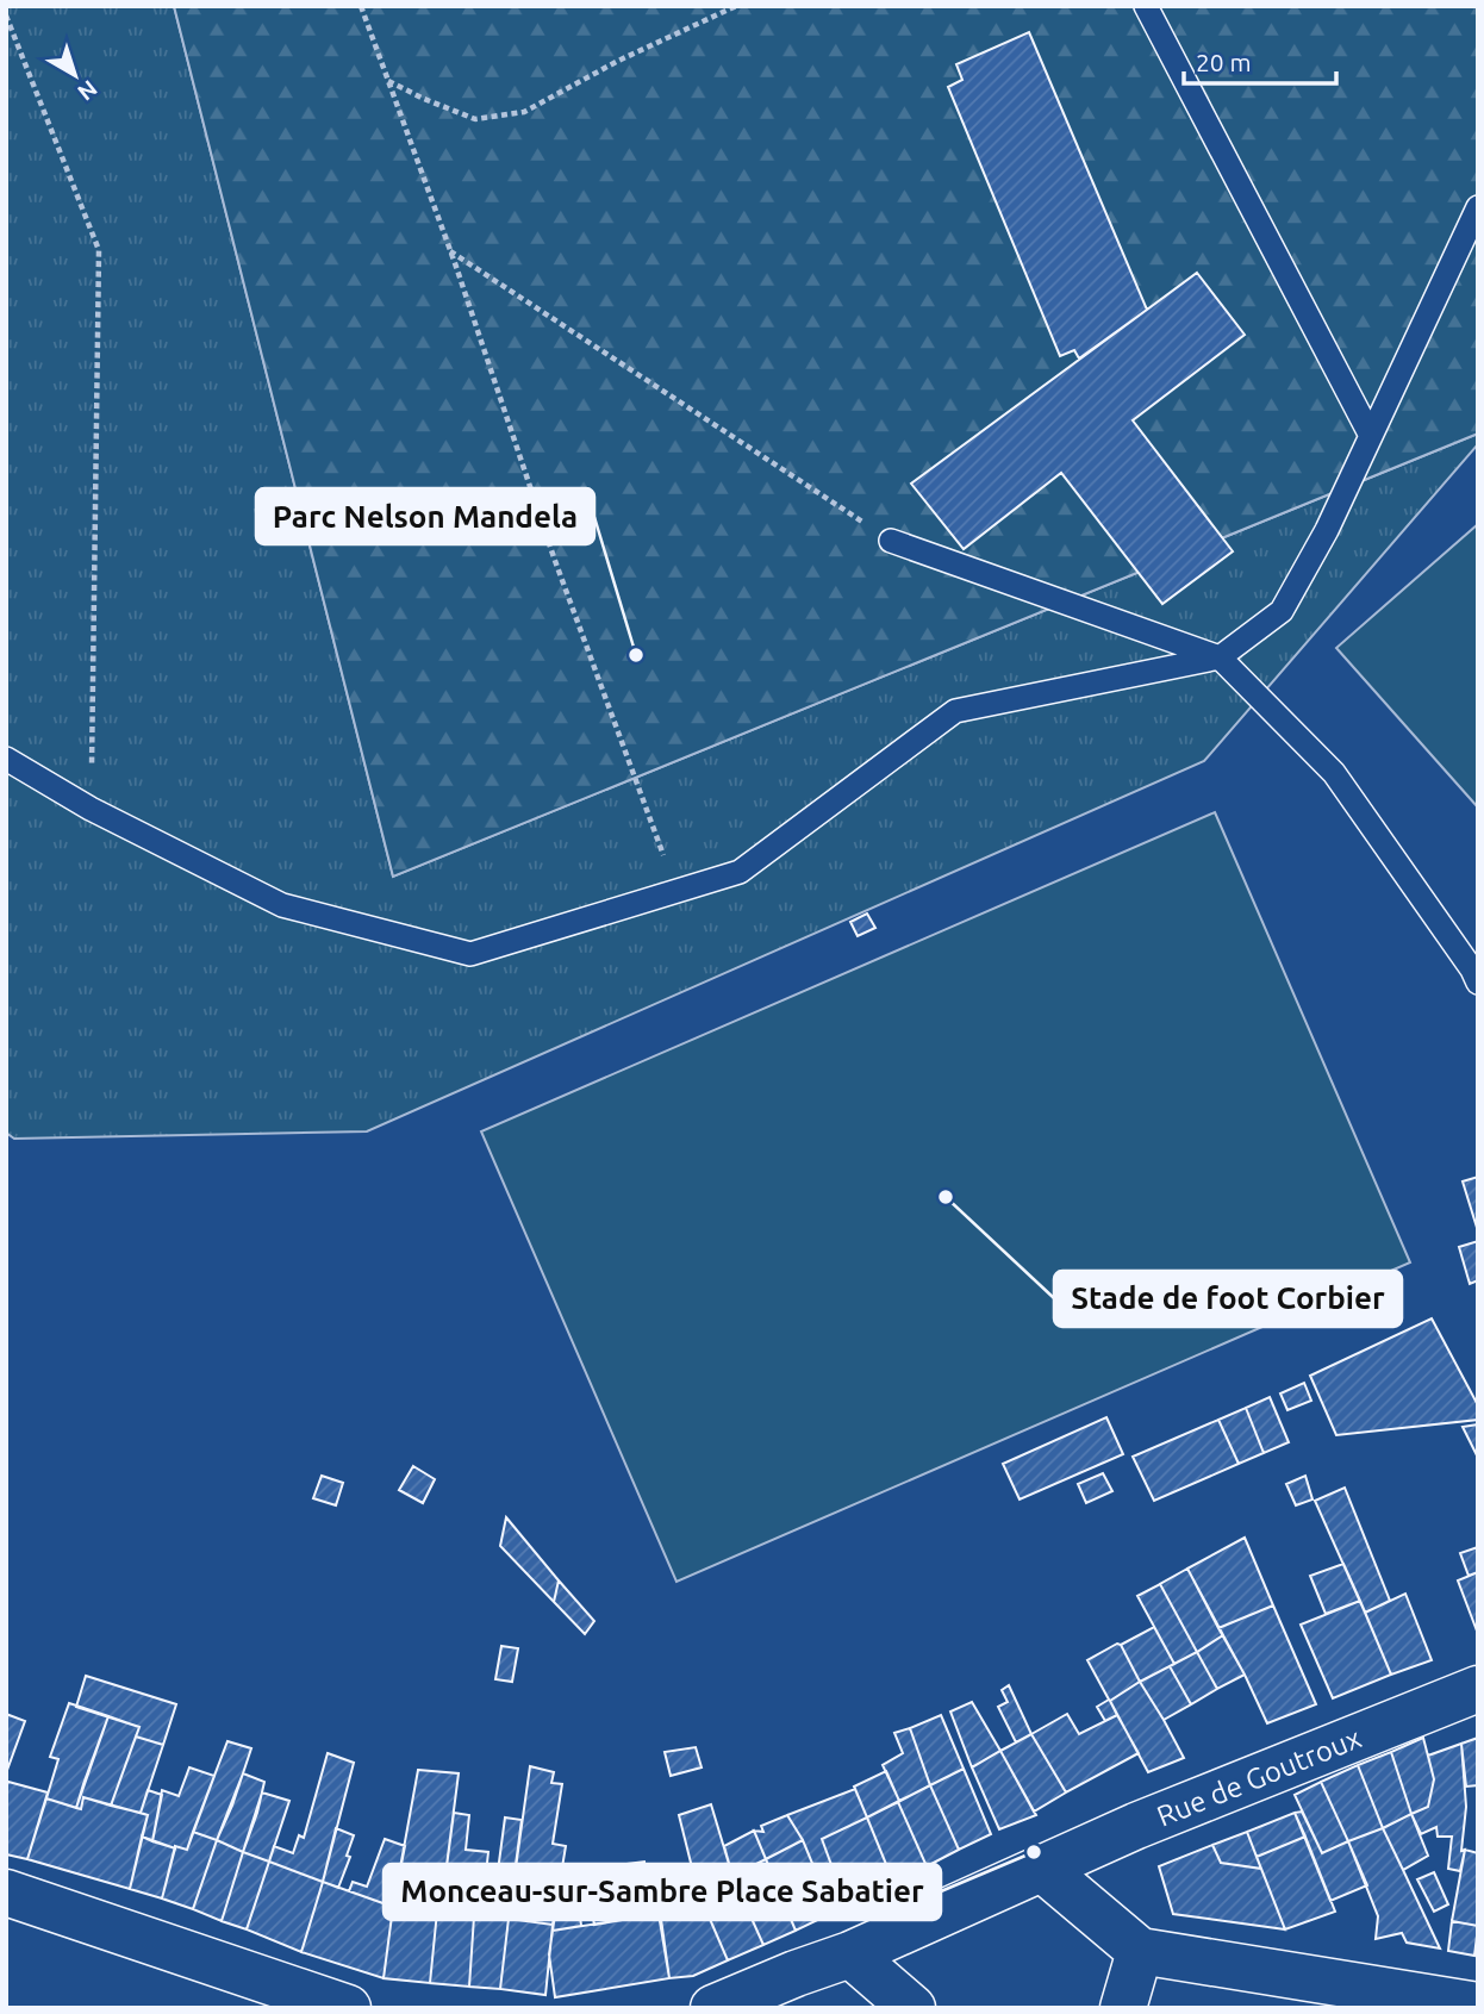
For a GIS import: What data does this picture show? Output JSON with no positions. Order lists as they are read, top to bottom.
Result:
{
  "streets": {
    "street": ["Rue de Goutroux"]
  },
  "places": ["Parc Nelson Mandela", "Stade de foot Corbier", "Monceau-sur-Sambre Place Sabatier"],
  "scale_bar": "20 m",
  "north": "bottom right"
}
